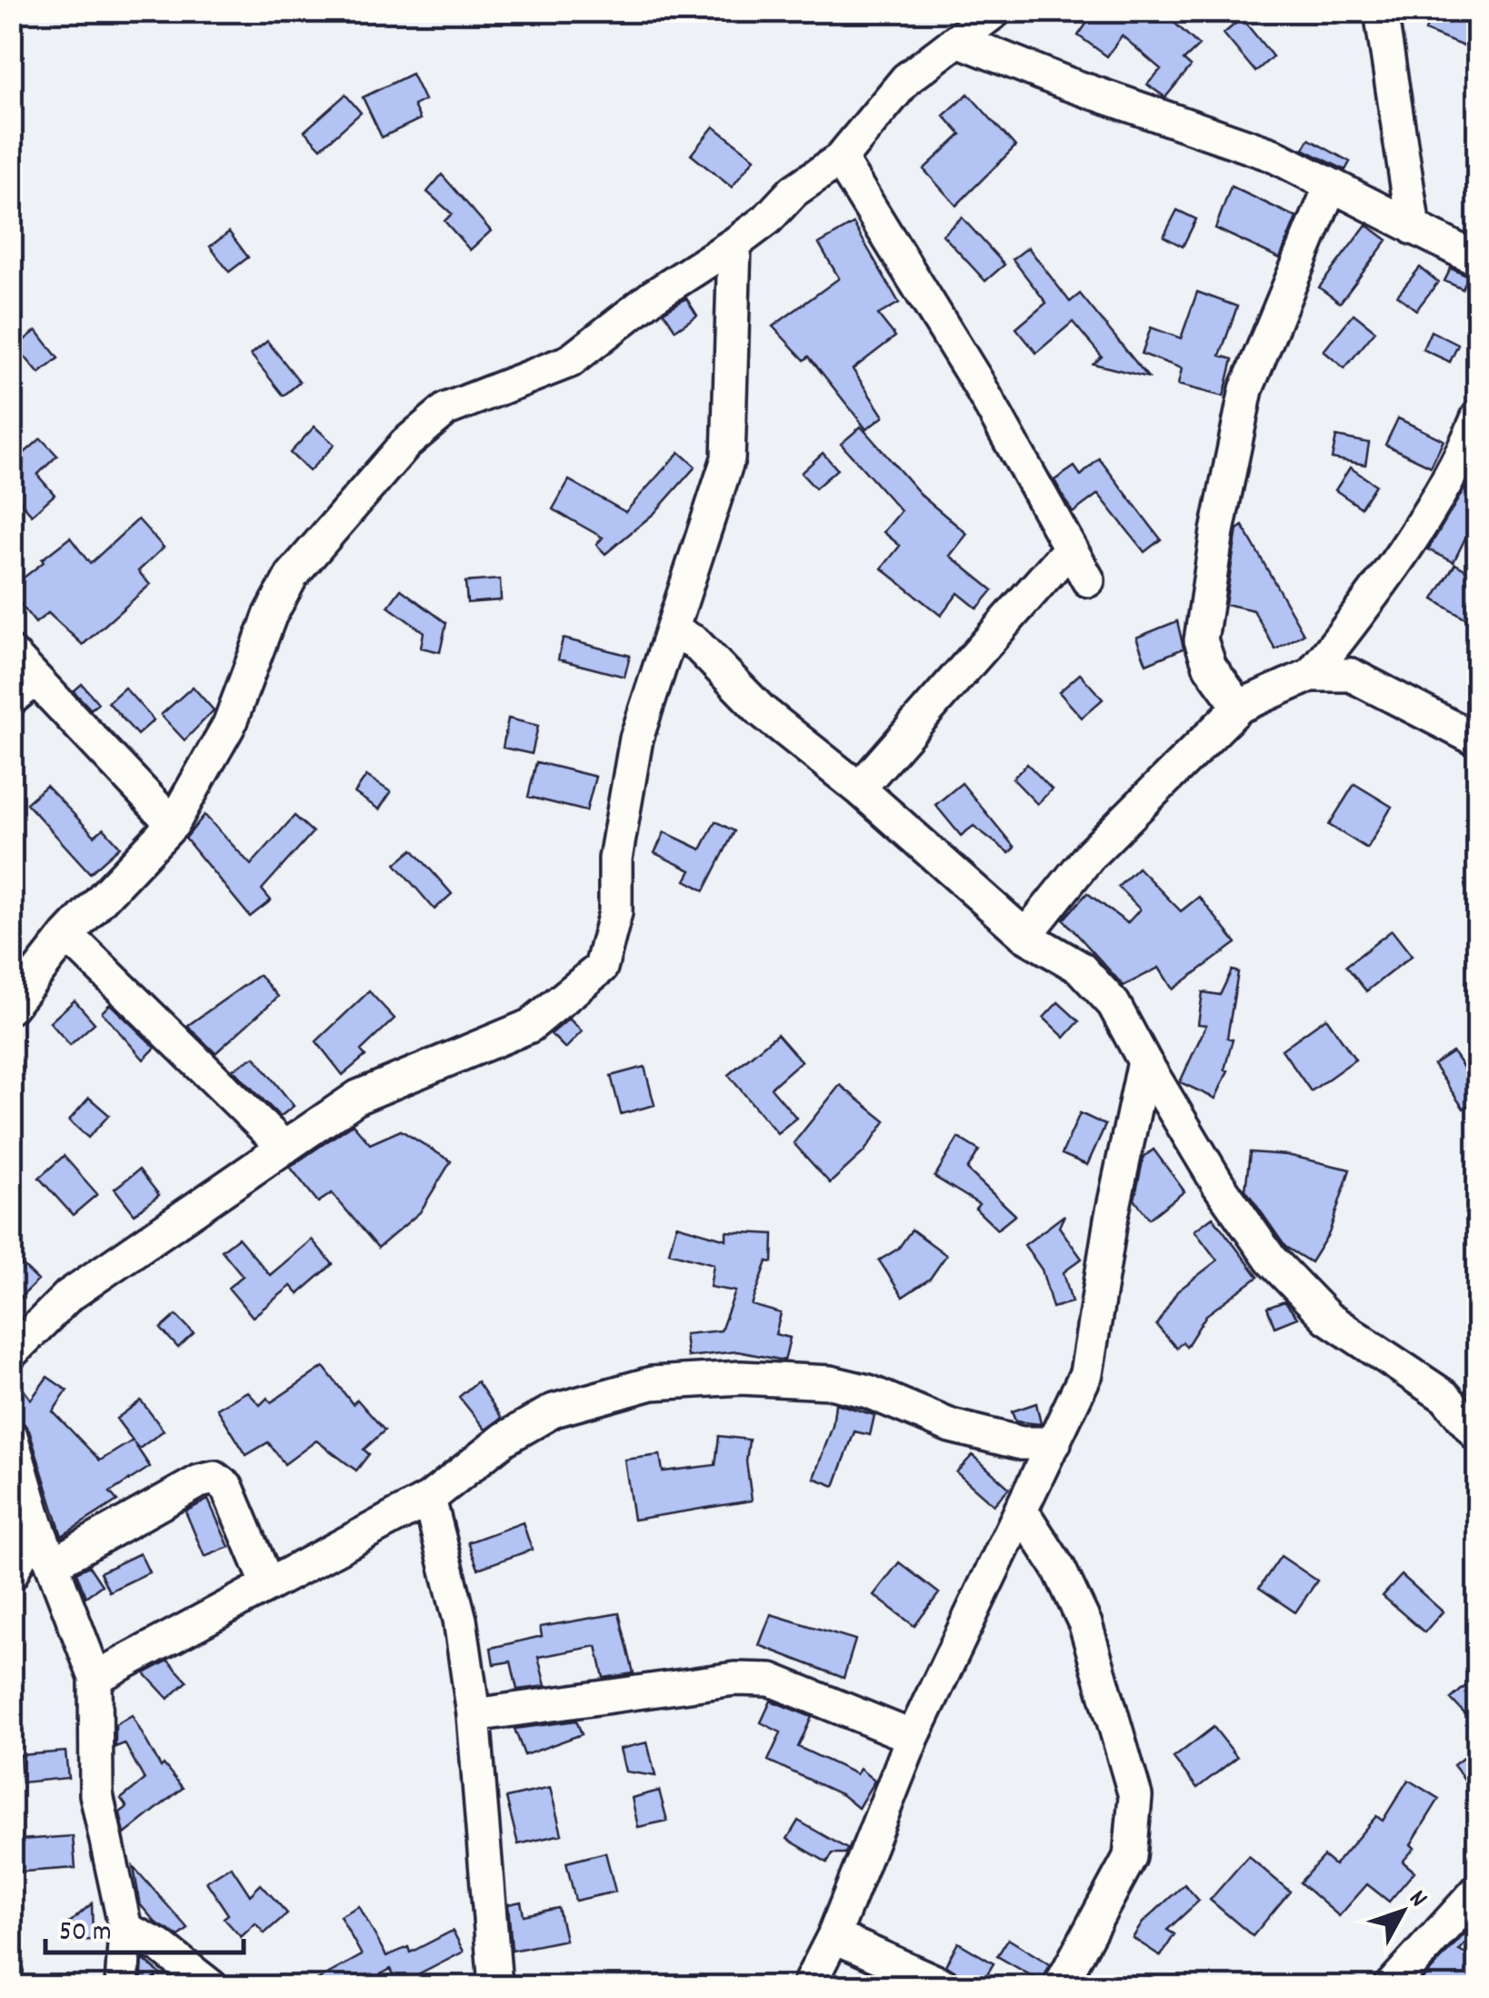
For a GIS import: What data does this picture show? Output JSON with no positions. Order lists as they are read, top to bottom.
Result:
{
  "scale_bar": "50 m",
  "north": "top right"
}
